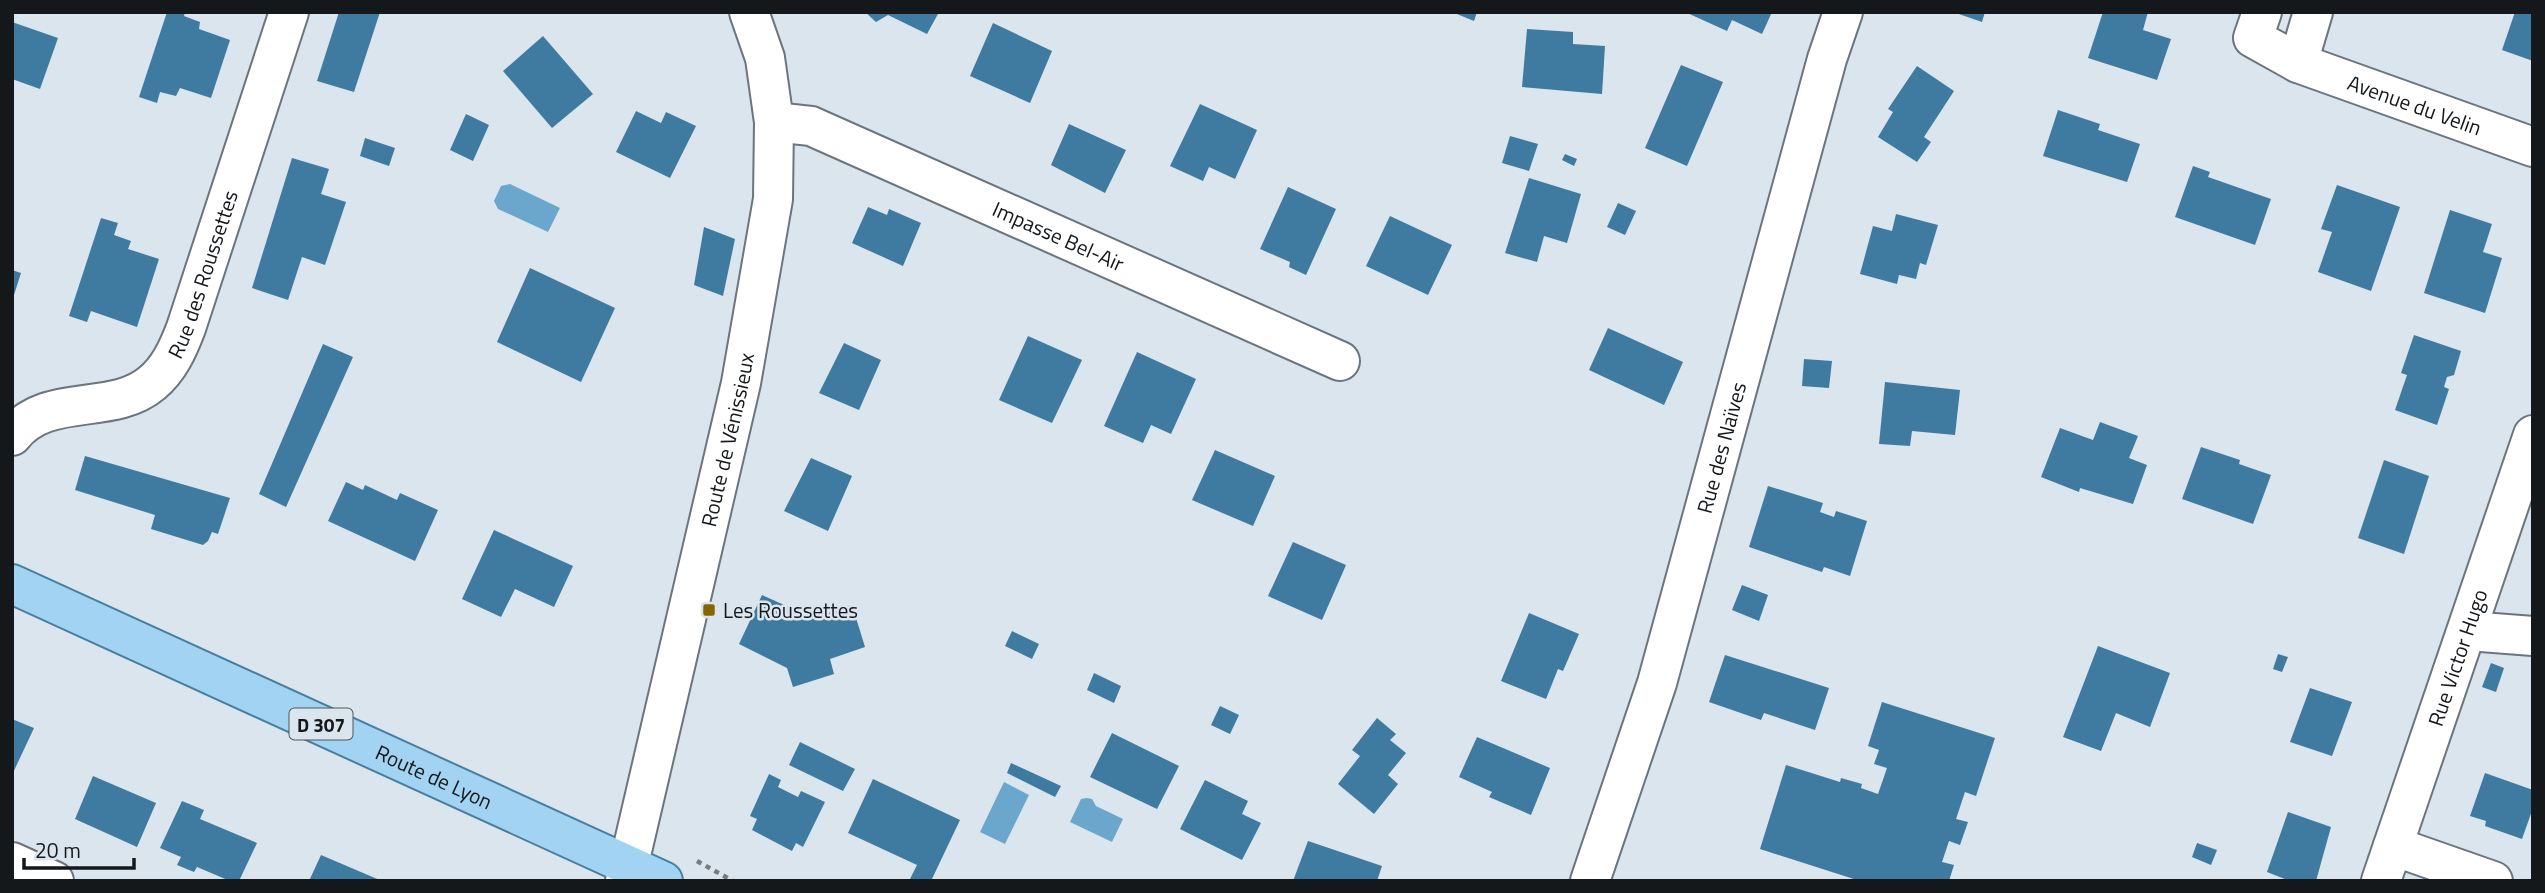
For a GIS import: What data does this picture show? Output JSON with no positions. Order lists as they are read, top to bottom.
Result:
{
  "streets": {
    "main road": ["D 307", "Route de Lyon"],
    "street": [
      "Avenue du Velin",
      "Impasse Bel-Air",
      "Rue des Roussettes",
      "Route de Vénissieux",
      "Rue des Naïves",
      "Rue Victor Hugo"
    ]
  },
  "crossings": [
    ["Impasse Bel-Air", "Route de Vénissieux"],
    ["Route de Vénissieux", "Route de Lyon"]
  ],
  "places": {
    "transit": ["Les Roussettes"]
  },
  "scale_bar": "20 m"
}
